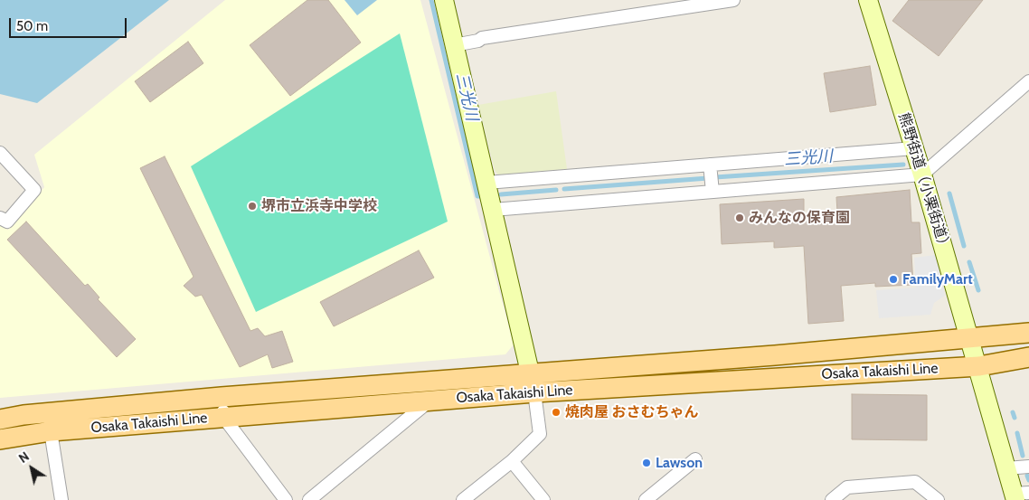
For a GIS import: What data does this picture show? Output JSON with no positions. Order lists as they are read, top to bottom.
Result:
{
  "streets": {
    "main road": ["Osaka Takaishi Line"],
    "street": ["熊野街道（小栗街道）"]
  },
  "crossings": [
    ["熊野街道（小栗街道）", "Osaka Takaishi Line"]
  ],
  "water": ["三光川"],
  "places": [
    "堺市立浜寺中学校",
    "みんなの保育園",
    "FamilyMart",
    "焼肉屋 おさむちゃん",
    "Lawson"
  ],
  "scale_bar": "50 m",
  "north": "top left"
}
